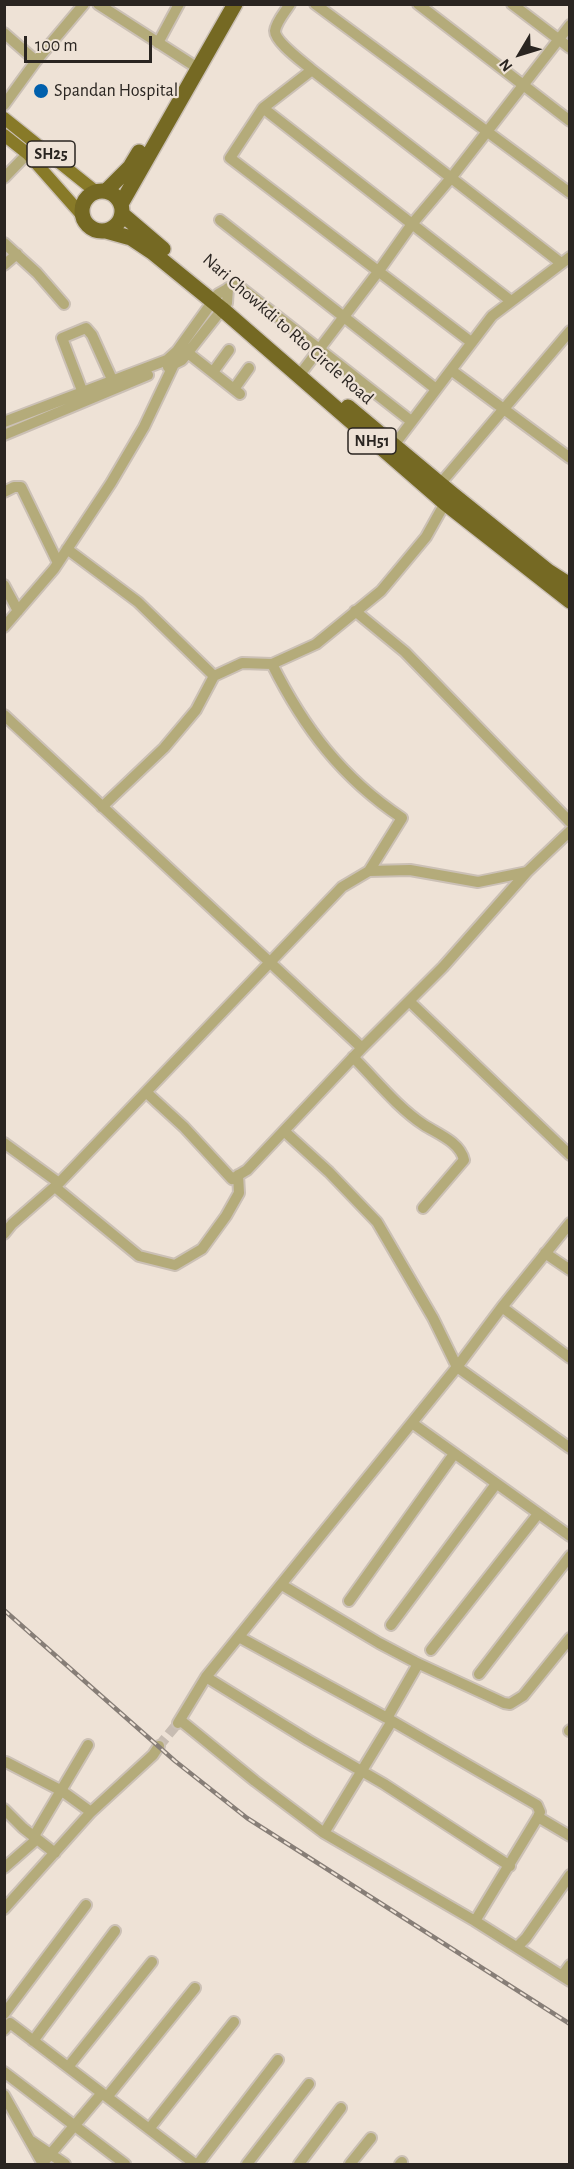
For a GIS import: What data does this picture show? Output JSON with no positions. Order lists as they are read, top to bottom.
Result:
{
  "streets": {
    "highway": ["Nari Chowkdi to Rto Circle Road", "NH51"],
    "main road": ["SH25"]
  },
  "crossings": [
    ["SH25", "Nari Chowkdi to Rto Circle Road"],
    ["SH25", "NH51"],
    ["Nari Chowkdi to Rto Circle Road", "NH51"]
  ],
  "places": ["Spandan Hospital"],
  "scale_bar": "100 m",
  "north": "bottom left"
}
